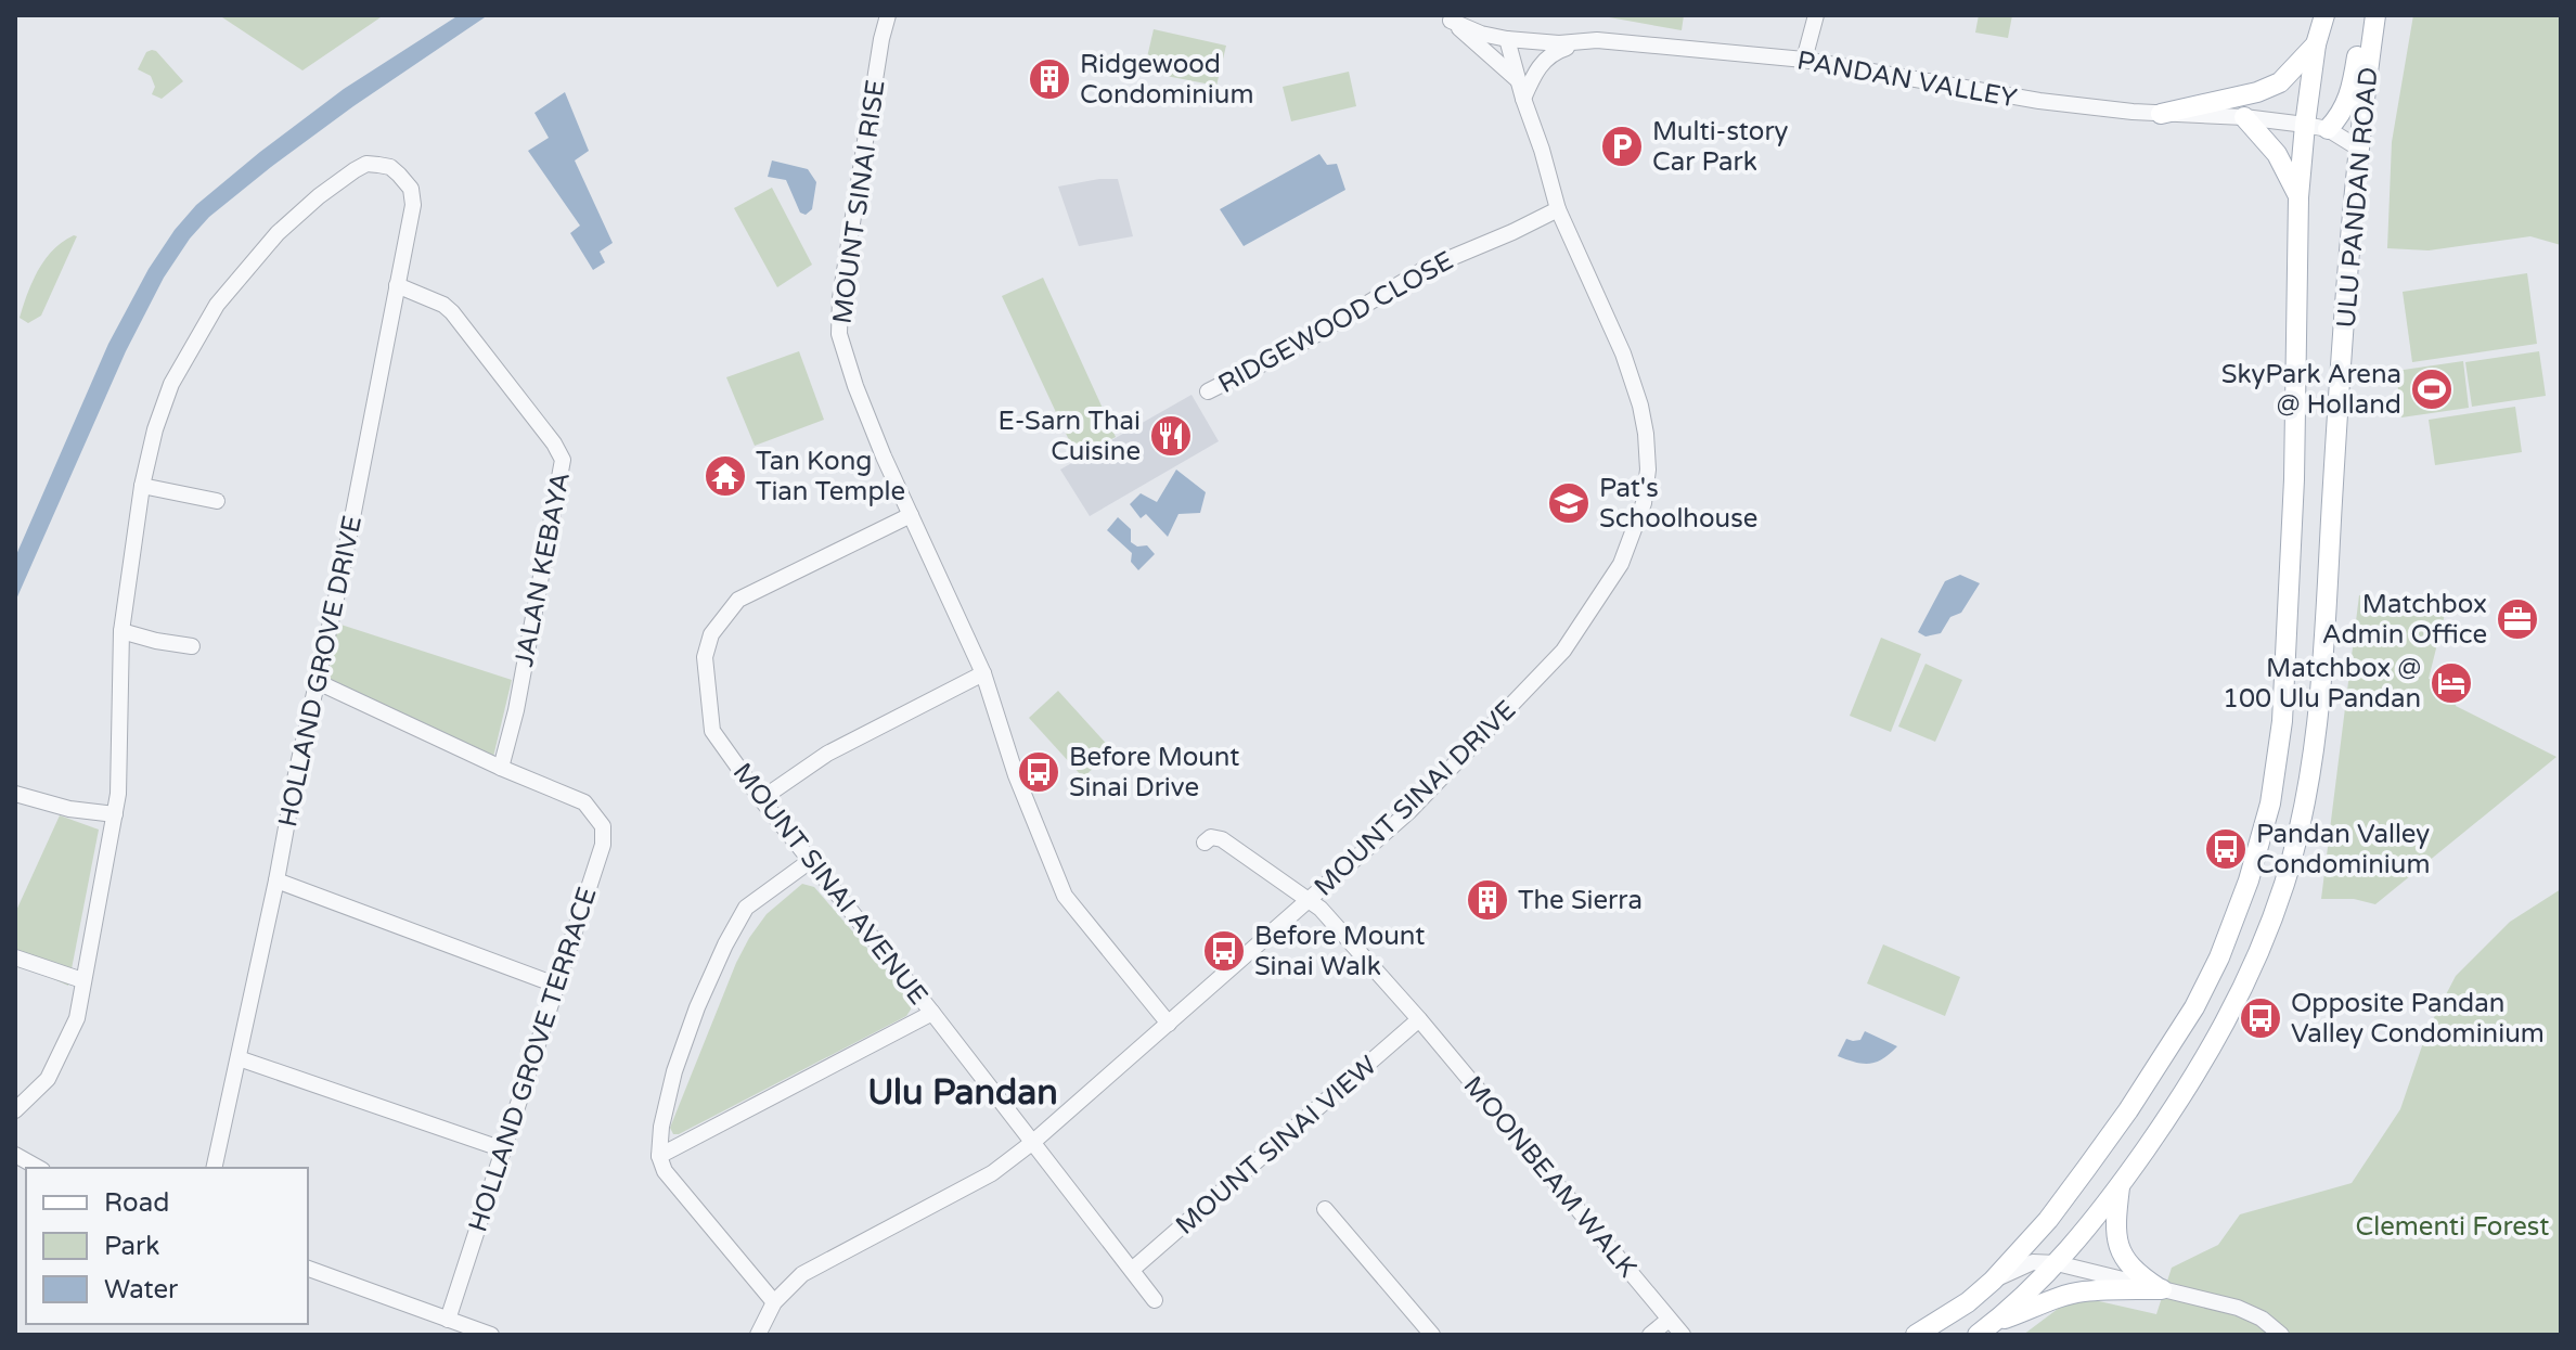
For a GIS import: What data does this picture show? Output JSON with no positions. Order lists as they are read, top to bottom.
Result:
{
  "streets": {
    "main road": ["ULU PANDAN ROAD"],
    "street": [
      "PANDAN VALLEY",
      "MOUNT SINAI RISE",
      "RIDGEWOOD CLOSE",
      "JALAN KEBAYA",
      "HOLLAND GROVE DRIVE",
      "MOUNT SINAI DRIVE",
      "MOUNT SINAI AVENUE",
      "HOLLAND GROVE TERRACE",
      "MOUNT SINAI VIEW",
      "MOONBEAM WALK"
    ]
  },
  "crossings": [
    ["PANDAN VALLEY", "ULU PANDAN ROAD"],
    ["PANDAN VALLEY", "MOUNT SINAI DRIVE"],
    ["MOUNT SINAI RISE", "MOUNT SINAI DRIVE"],
    ["MOUNT SINAI RISE", "MOUNT SINAI AVENUE"],
    ["RIDGEWOOD CLOSE", "MOUNT SINAI DRIVE"],
    ["JALAN KEBAYA", "HOLLAND GROVE DRIVE"],
    ["JALAN KEBAYA", "HOLLAND GROVE TERRACE"],
    ["MOUNT SINAI DRIVE", "MOUNT SINAI AVENUE"],
    ["MOUNT SINAI DRIVE", "MOONBEAM WALK"],
    ["MOUNT SINAI AVENUE", "MOUNT SINAI VIEW"],
    ["MOUNT SINAI VIEW", "MOONBEAM WALK"]
  ],
  "districts": ["Ulu Pandan"],
  "parks": ["Clementi Forest"],
  "places": {
    "building": ["Ridgewood Condominium", "The Sierra"],
    "parking": ["Multi-story Car Park"],
    "sports": ["SkyPark Arena @ Holland"],
    "restaurant": ["E-Sarn Thai Cuisine"],
    "temple": ["Tan Kong Tian Temple"],
    "school or university": ["Pat's Schoolhouse"],
    "office": ["Matchbox Admin Office"],
    "hotel": ["Matchbox @ 100 Ulu Pandan"],
    "bus stop": [
      "Before Mount Sinai Drive",
      "Pandan Valley Condominium",
      "Before Mount Sinai Walk",
      "Opposite Pandan Valley Condominium"
    ]
  },
  "legend": ["Road", "Park", "Water"]
}
